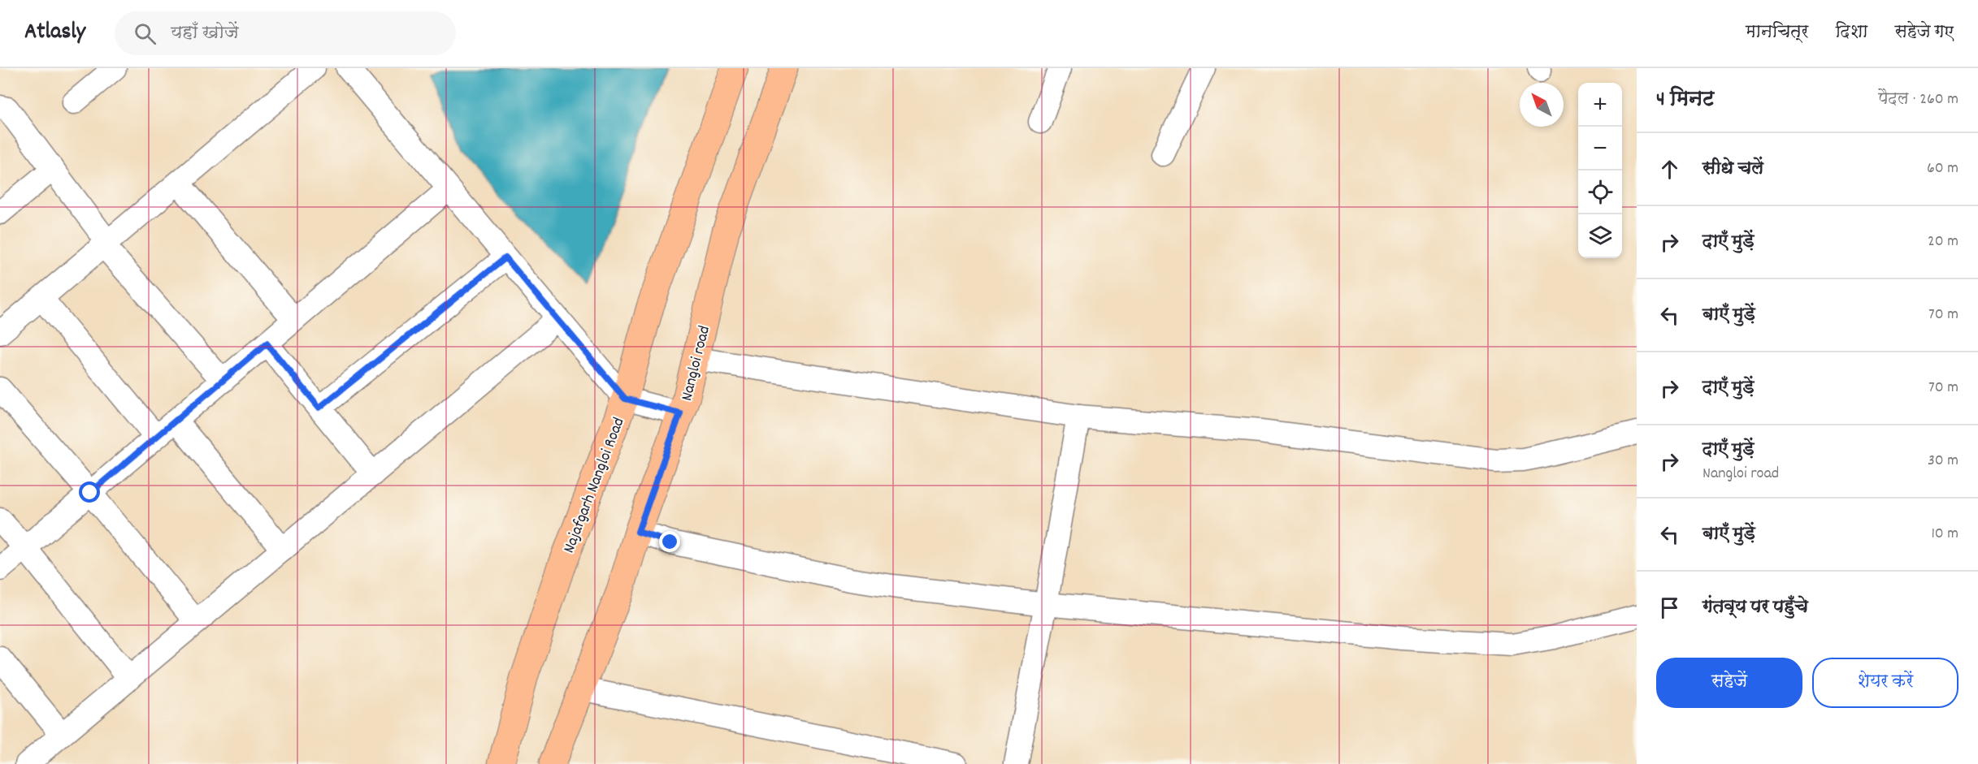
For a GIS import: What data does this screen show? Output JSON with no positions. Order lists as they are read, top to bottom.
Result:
{
  "streets": {
    "main road": ["Nangloi road", "Najafgarh Nangloi Road"]
  },
  "north": "top left",
  "page": {
    "header": "Atlasly",
    "search": "यहाँ खोजें",
    "nav": ["मानचित्र", "दिशा", "सहेजे गए"],
    "heading": ["4 मिनट", "पैदल · 260 m"],
    "map_buttons": ["+", "−"],
    "list": [
      ["सीधे चलें", "60 m"],
      ["दाएँ मुड़ें", "20 m"],
      ["बाएँ मुड़ें", "70 m"],
      ["दाएँ मुड़ें", "70 m"],
      ["दाएँ मुड़ें", "Nangloi road", "30 m"],
      ["बाएँ मुड़ें", "10 m"],
      "गंतव्य पर पहुँचे"
    ],
    "buttons": ["सहेजें", "शेयर करें"]
  }
}
